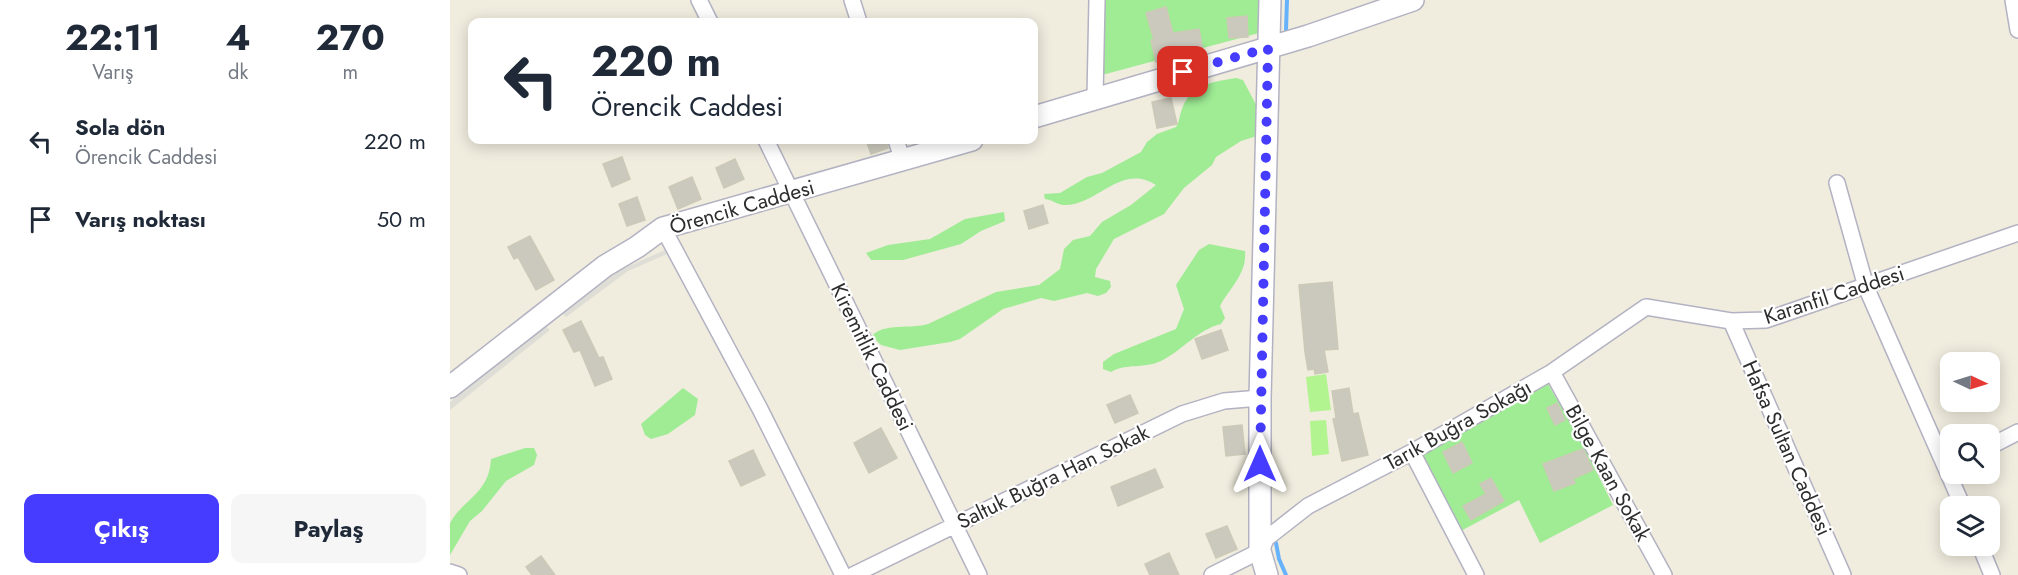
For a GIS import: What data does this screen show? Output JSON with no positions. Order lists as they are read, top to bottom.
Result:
{
  "streets": {
    "street": [
      "Örencik Caddesi",
      "Karanfil Caddesi",
      "Kiremitlik Caddesi",
      "Tarık Buğra Sokağı",
      "Hafsa Sultan Caddesi",
      "Bilge Kaan Sokak",
      "Saltuk Buğra Han Sokak"
    ]
  },
  "crossings": [
    ["Örencik Caddesi", "Kiremitlik Caddesi"],
    ["Karanfil Caddesi", "Tarık Buğra Sokağı"],
    ["Karanfil Caddesi", "Hafsa Sultan Caddesi"],
    ["Kiremitlik Caddesi", "Saltuk Buğra Han Sokak"],
    ["Tarık Buğra Sokağı", "Bilge Kaan Sokak"]
  ],
  "north": "right",
  "page": {
    "eta": [
      "22:11",
      "Varış",
      "4",
      "dk",
      "270",
      "m"
    ],
    "turn": ["220 m", "Örencik Caddesi"],
    "list": [
      {
        "name": "Sola dön",
        "note": "Örencik Caddesi",
        "value": "220 m"
      },
      {
        "name": "Varış noktası",
        "value": "50 m"
      }
    ],
    "buttons": ["Çıkış", "Paylaş"]
  }
}
